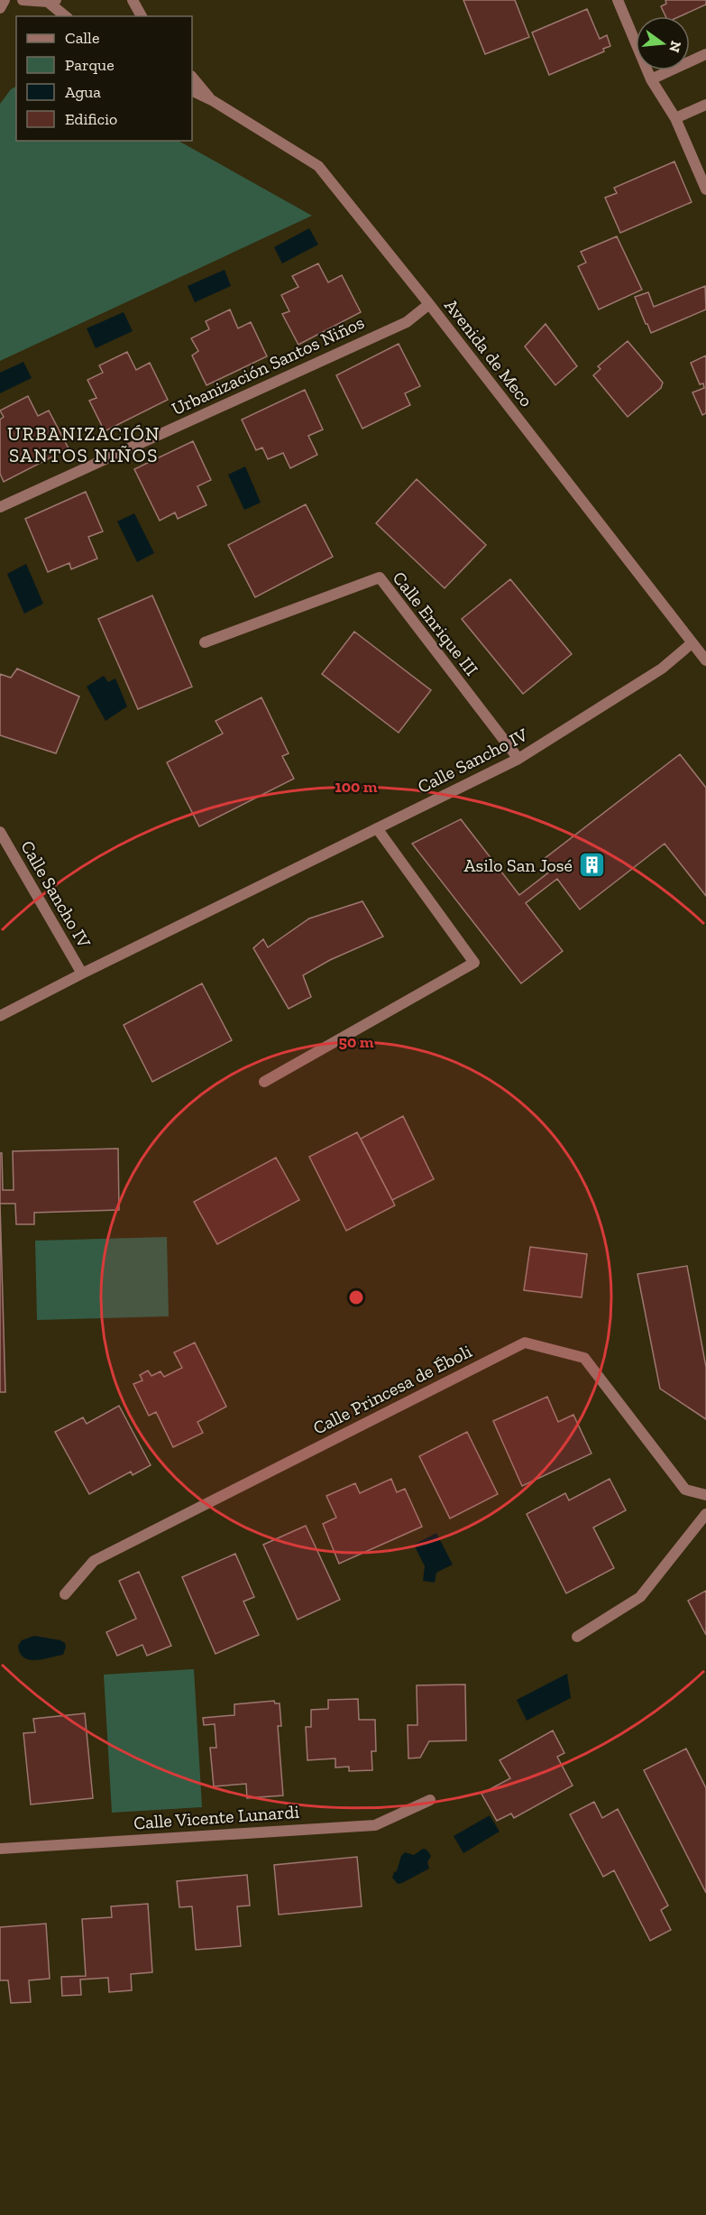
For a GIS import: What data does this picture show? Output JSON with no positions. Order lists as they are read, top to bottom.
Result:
{
  "streets": {
    "street": [
      "Avenida de Meco",
      "Urbanización Santos Niños",
      "Calle Enrique III",
      "Calle Sancho IV",
      "Calle Princesa de Éboli",
      "Calle Vicente Lunardi"
    ]
  },
  "crossings": [
    ["Avenida de Meco", "Urbanización Santos Niños"],
    ["Avenida de Meco", "Calle Sancho IV"],
    ["Calle Enrique III", "Calle Sancho IV"]
  ],
  "districts": ["URBANIZACIÓN SANTOS NIÑOS"],
  "places": {
    "building": ["Asilo San José"]
  },
  "legend": [
    "Calle",
    "Parque",
    "Agua",
    "Edificio"
  ],
  "north": "right",
  "rings": ["100 m", "50 m"]
}
